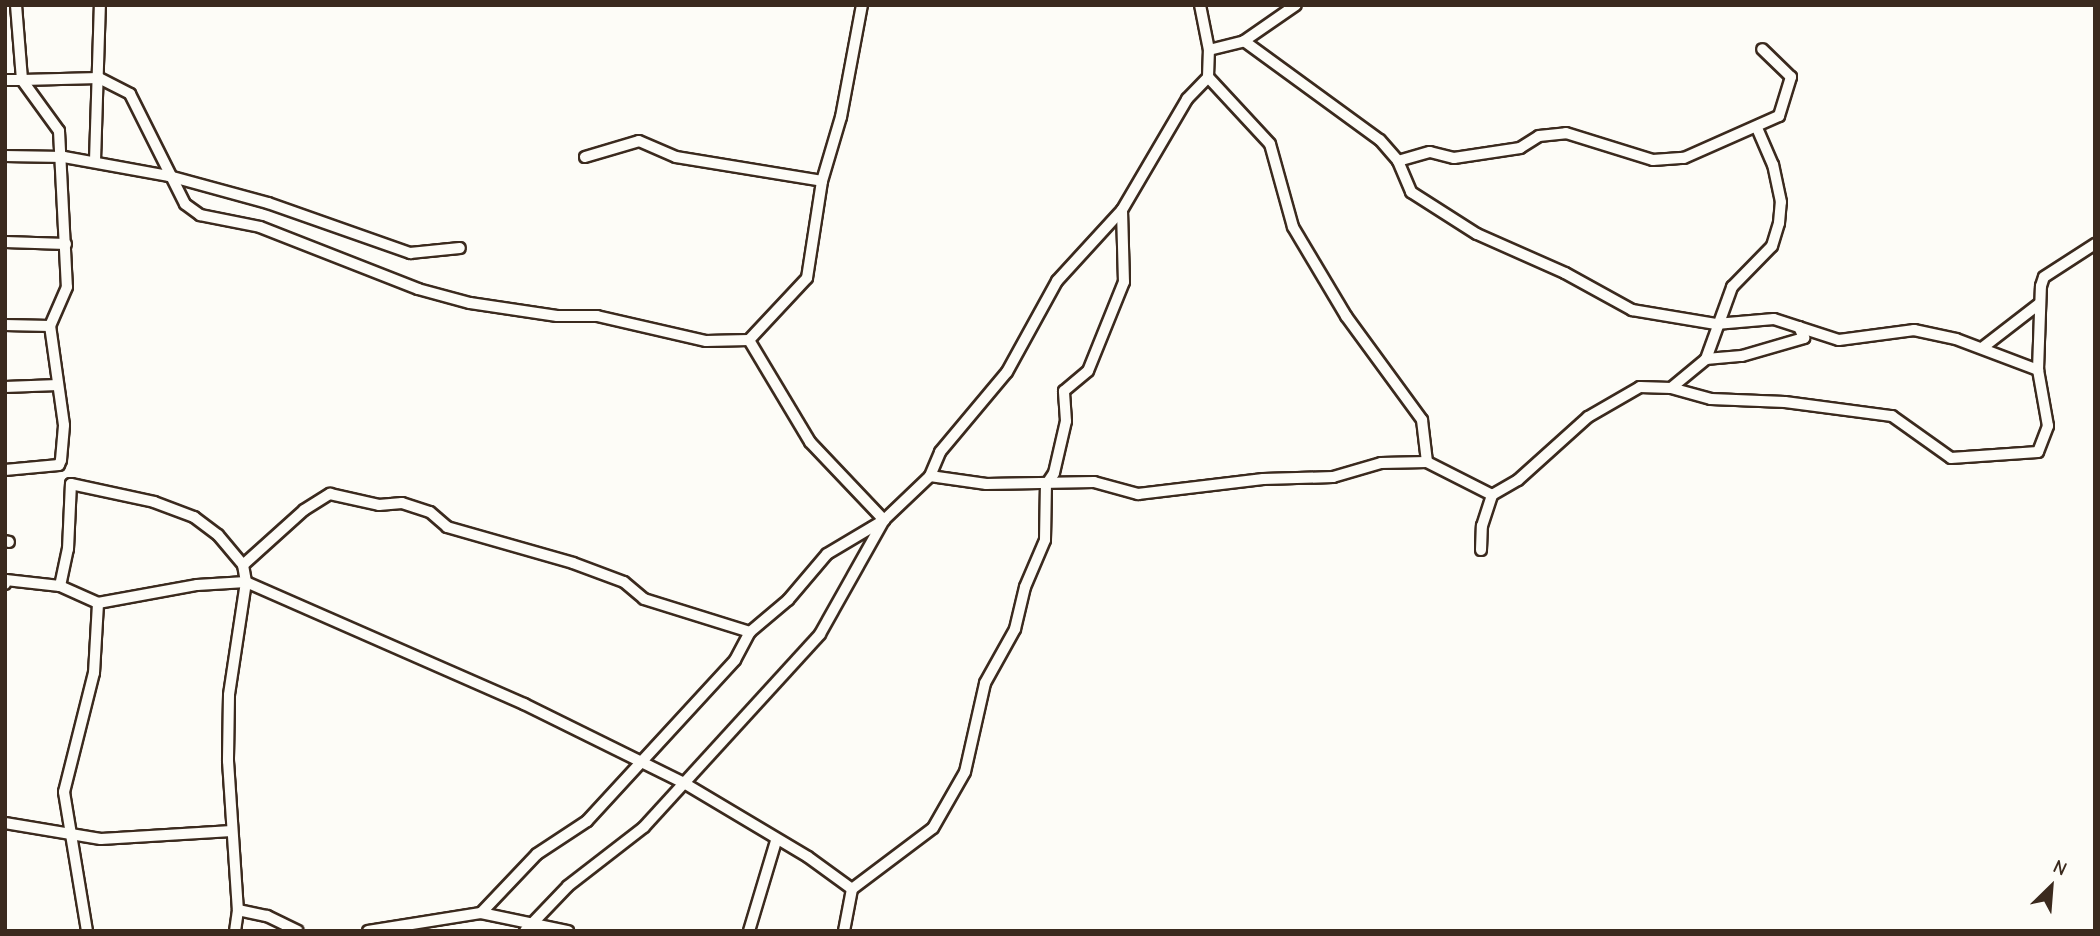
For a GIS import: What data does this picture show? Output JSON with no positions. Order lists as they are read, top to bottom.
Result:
{
  "north": "top right"
}
